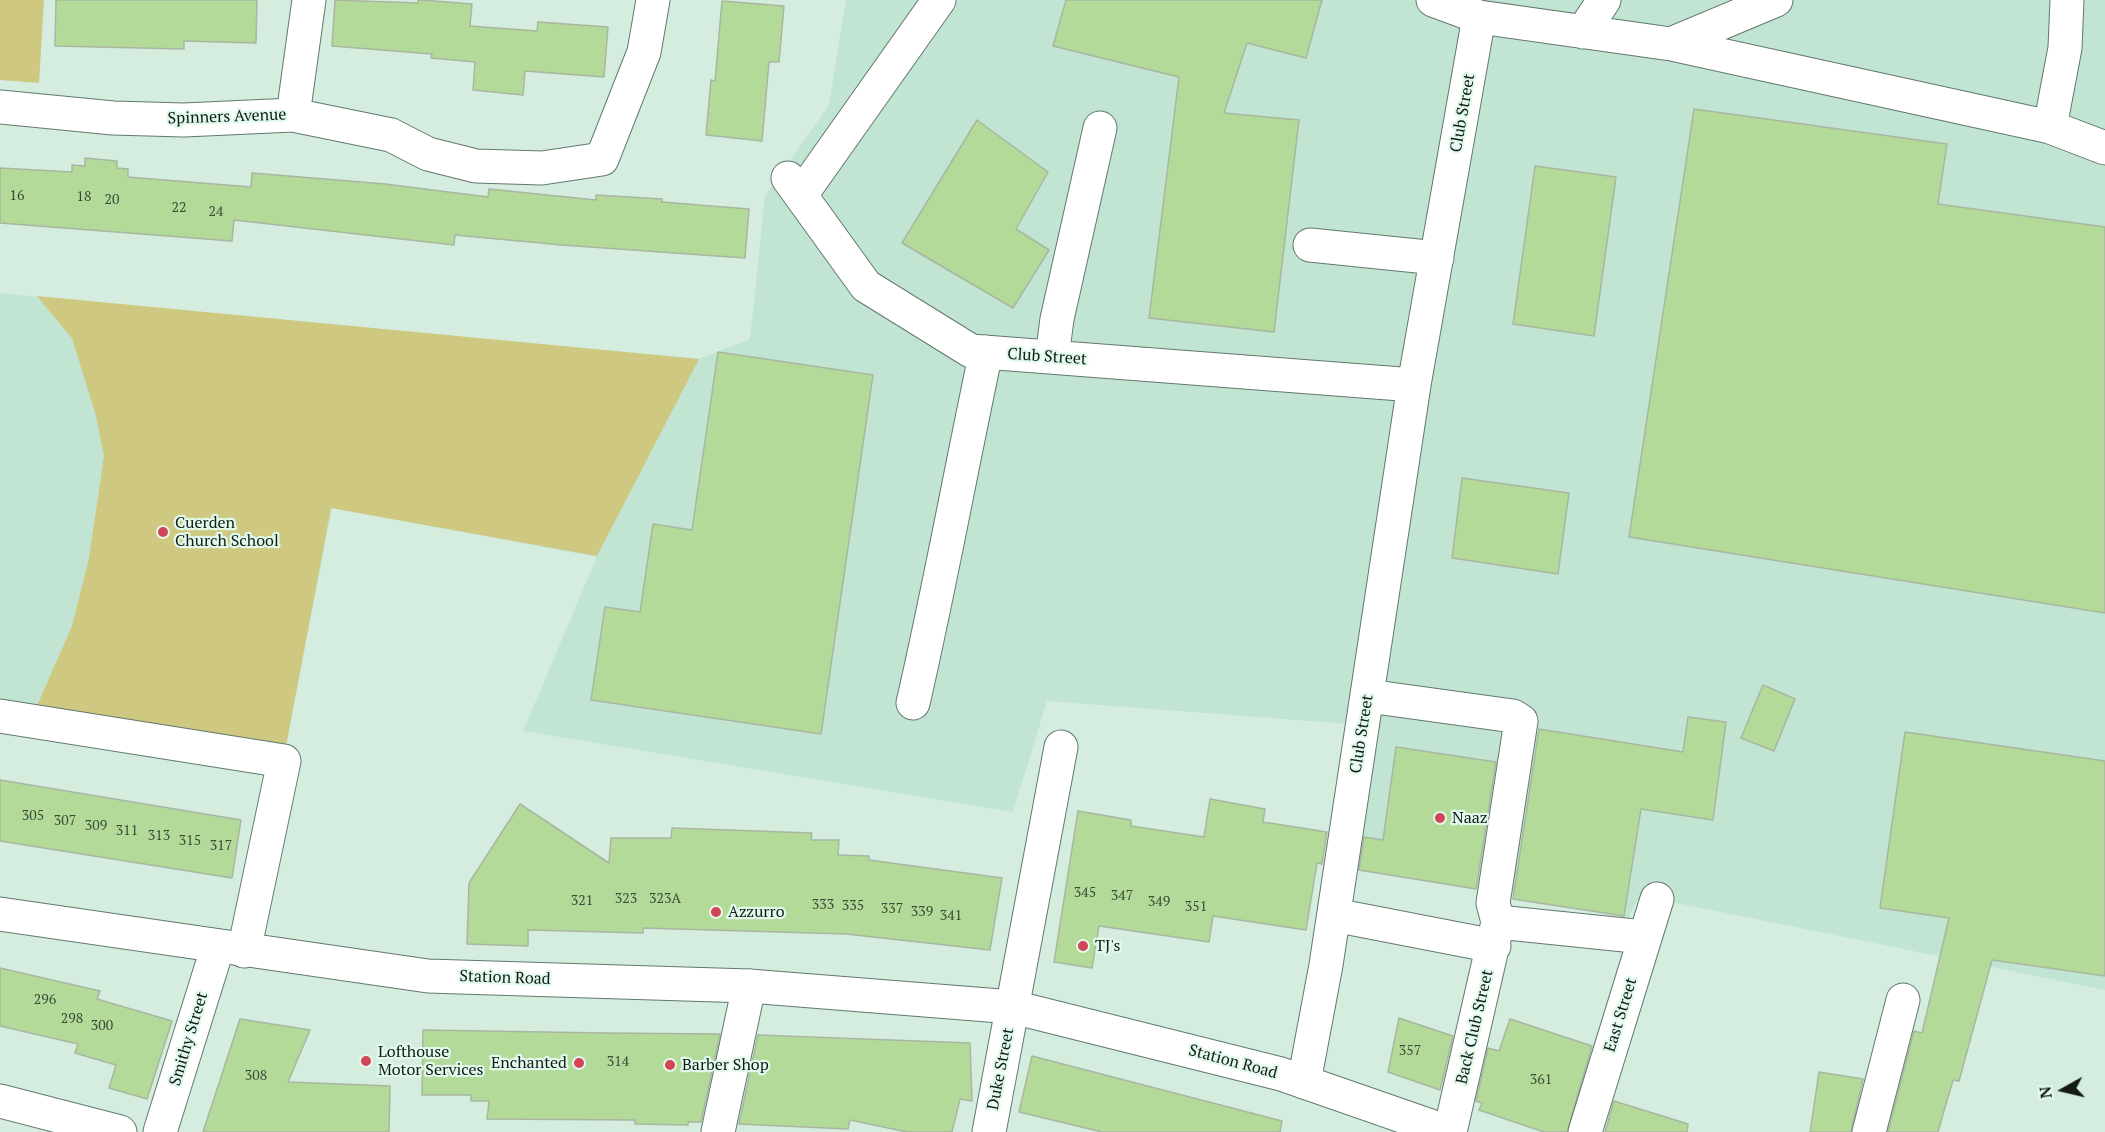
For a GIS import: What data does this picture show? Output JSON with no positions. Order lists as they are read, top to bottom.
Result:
{
  "streets": {
    "street": [
      "Club Street",
      "Spinners Avenue",
      "Station Road",
      "East Street",
      "Back Club Street",
      "Smithy Street",
      "Duke Street"
    ]
  },
  "crossings": [
    ["Club Street", "Station Road"],
    ["Club Street", "Back Club Street"],
    ["Station Road", "Back Club Street"],
    ["Station Road", "Smithy Street"],
    ["Station Road", "Duke Street"]
  ],
  "places": [
    "Cuerden Church School",
    "Naaz",
    "Azzurro",
    "TJ's",
    "Lofthouse Motor Services",
    "Enchanted",
    "Barber Shop"
  ],
  "house_numbers": [
    "16",
    "18",
    "20",
    "22",
    "24",
    "305",
    "307",
    "309",
    "311",
    "313",
    "315",
    "317",
    "345",
    "347",
    "323",
    "323A",
    "321",
    "349",
    "333",
    "335",
    "351",
    "337",
    "339",
    "341",
    "296",
    "298",
    "300",
    "357",
    "314",
    "308",
    "361"
  ],
  "north": "left"
}
